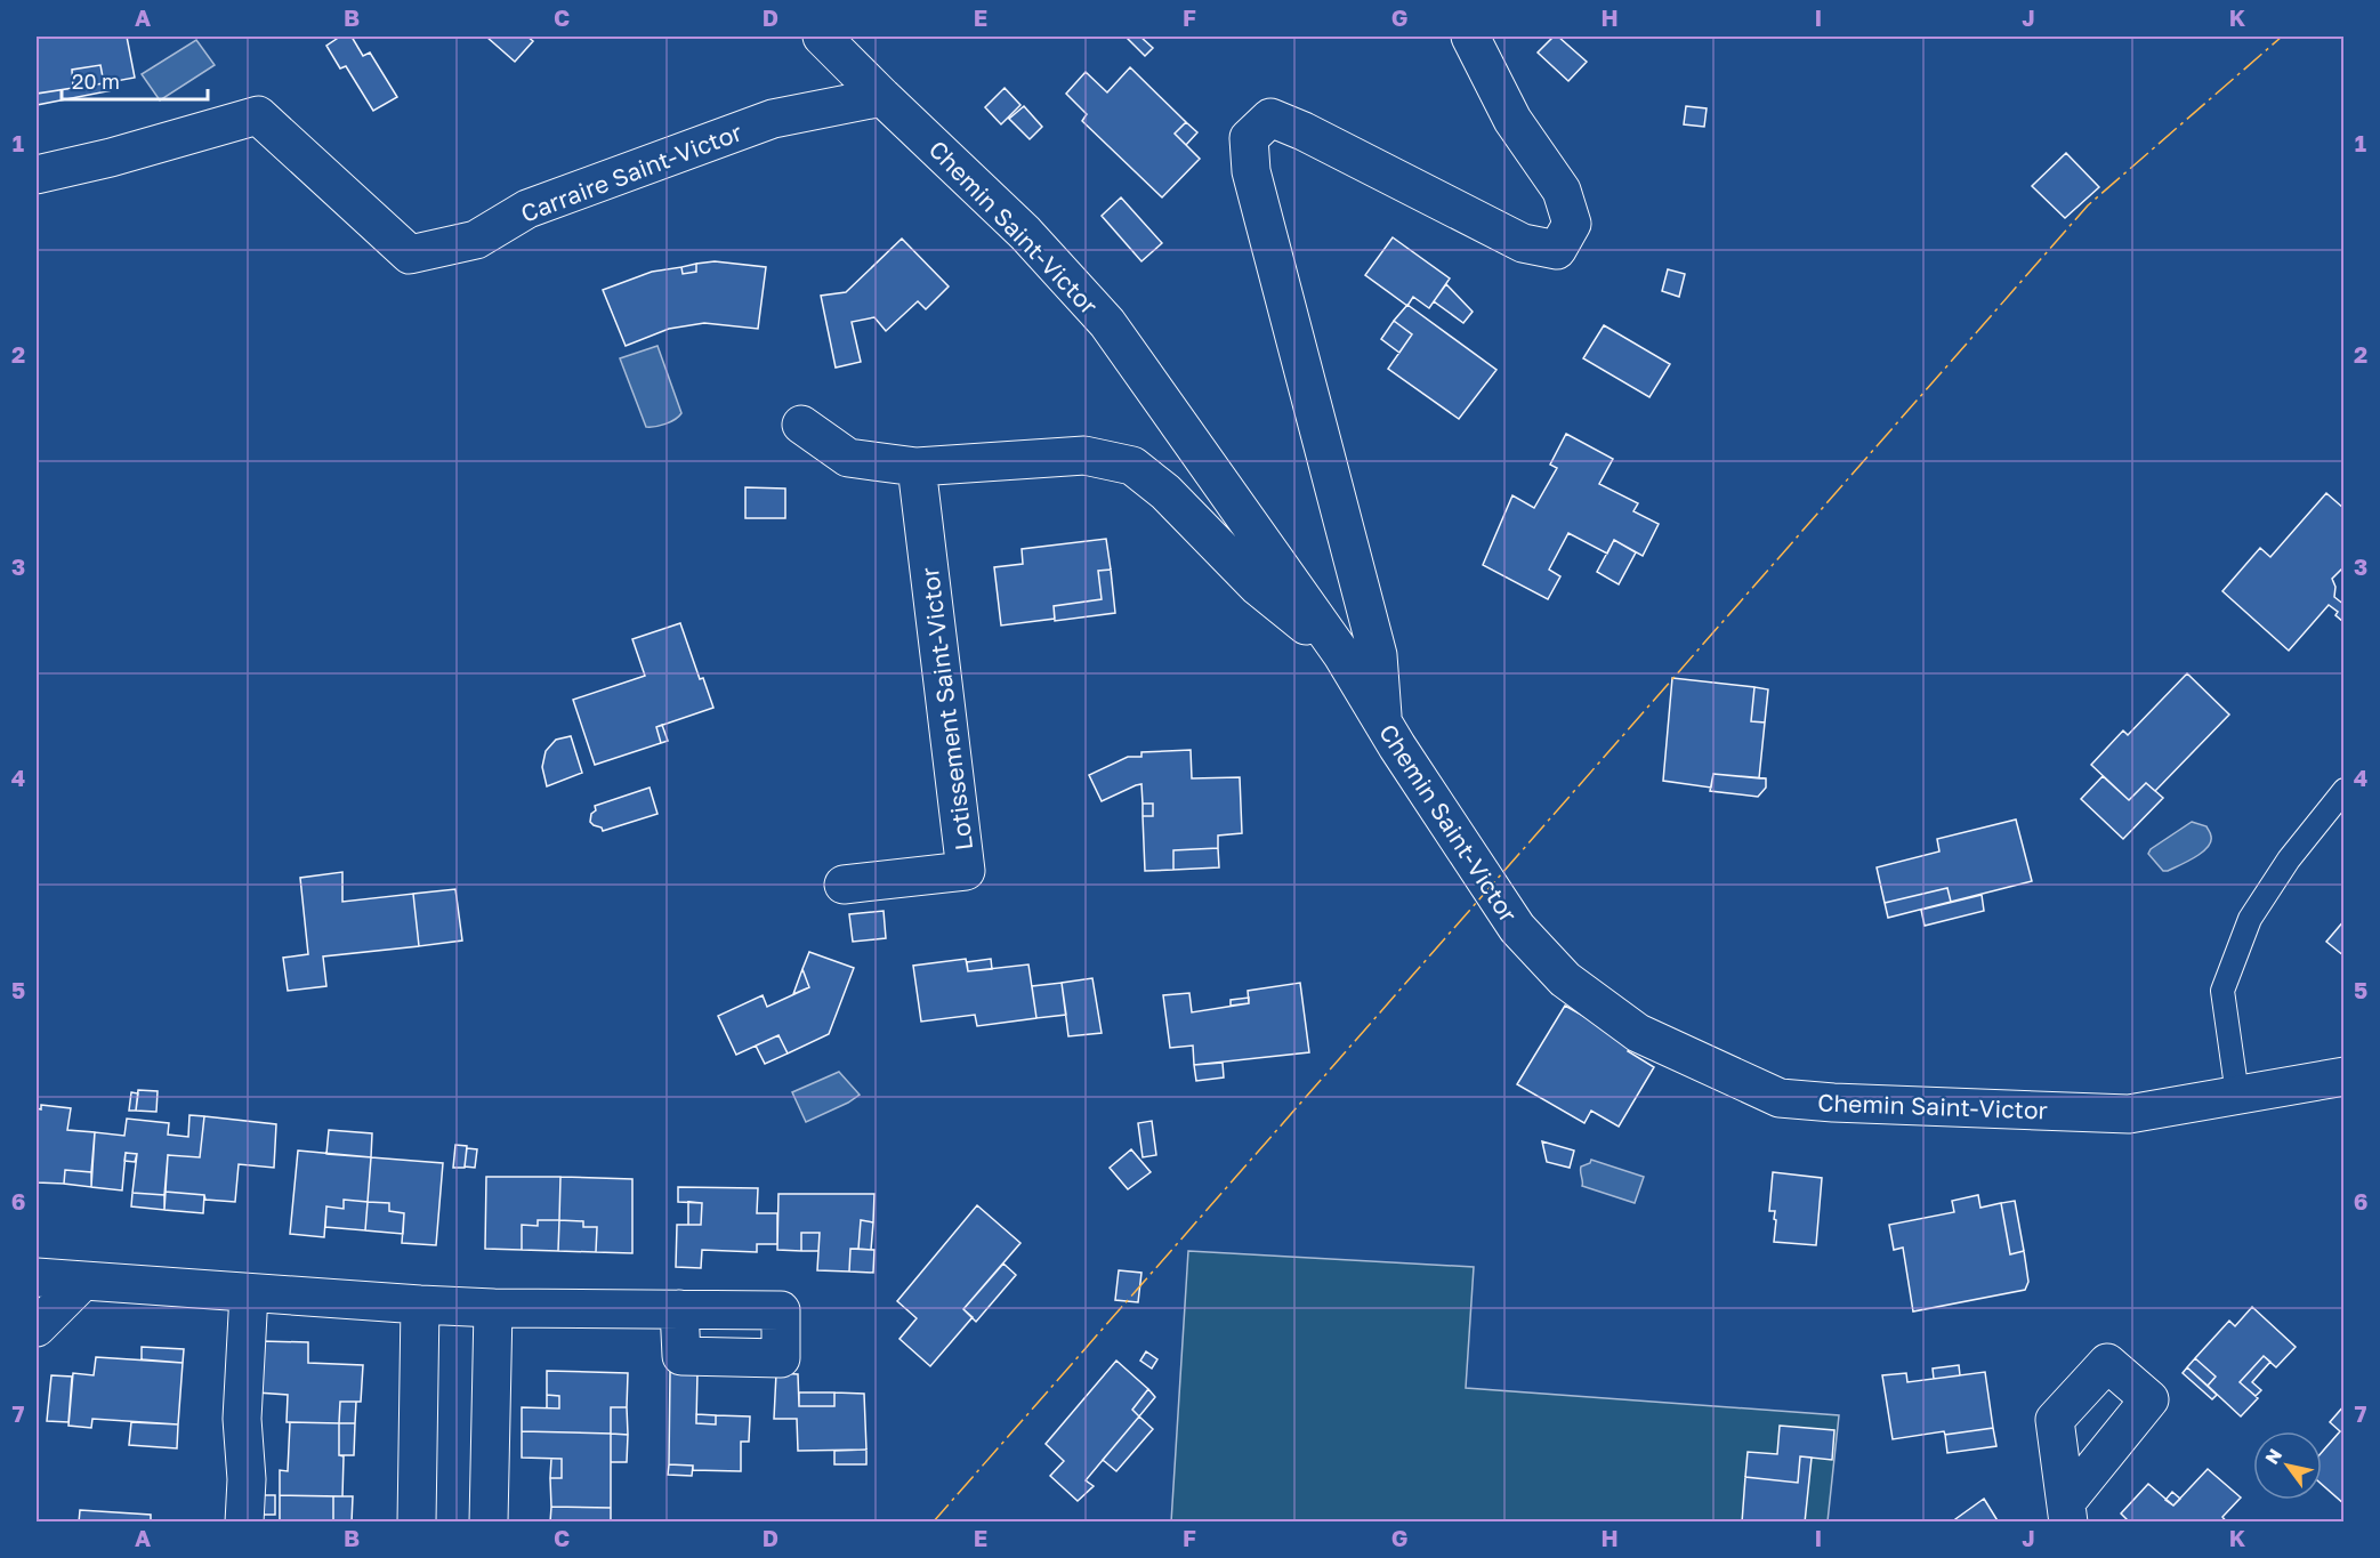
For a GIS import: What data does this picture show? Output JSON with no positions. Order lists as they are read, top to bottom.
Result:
{
  "streets": {
    "street": ["Carraire Saint-Victor", "Chemin Saint-Victor", "Lotissement Saint-Victor"]
  },
  "crossings": [
    ["Carraire Saint-Victor", "Chemin Saint-Victor"]
  ],
  "scale_bar": "20 m",
  "north": "top left",
  "grid": {
    "columns": [
      "A",
      "B",
      "C",
      "D",
      "E",
      "F",
      "G",
      "H",
      "I",
      "J",
      "K"
    ],
    "rows": [
      "1",
      "2",
      "3",
      "4",
      "5",
      "6",
      "7"
    ]
  }
}
